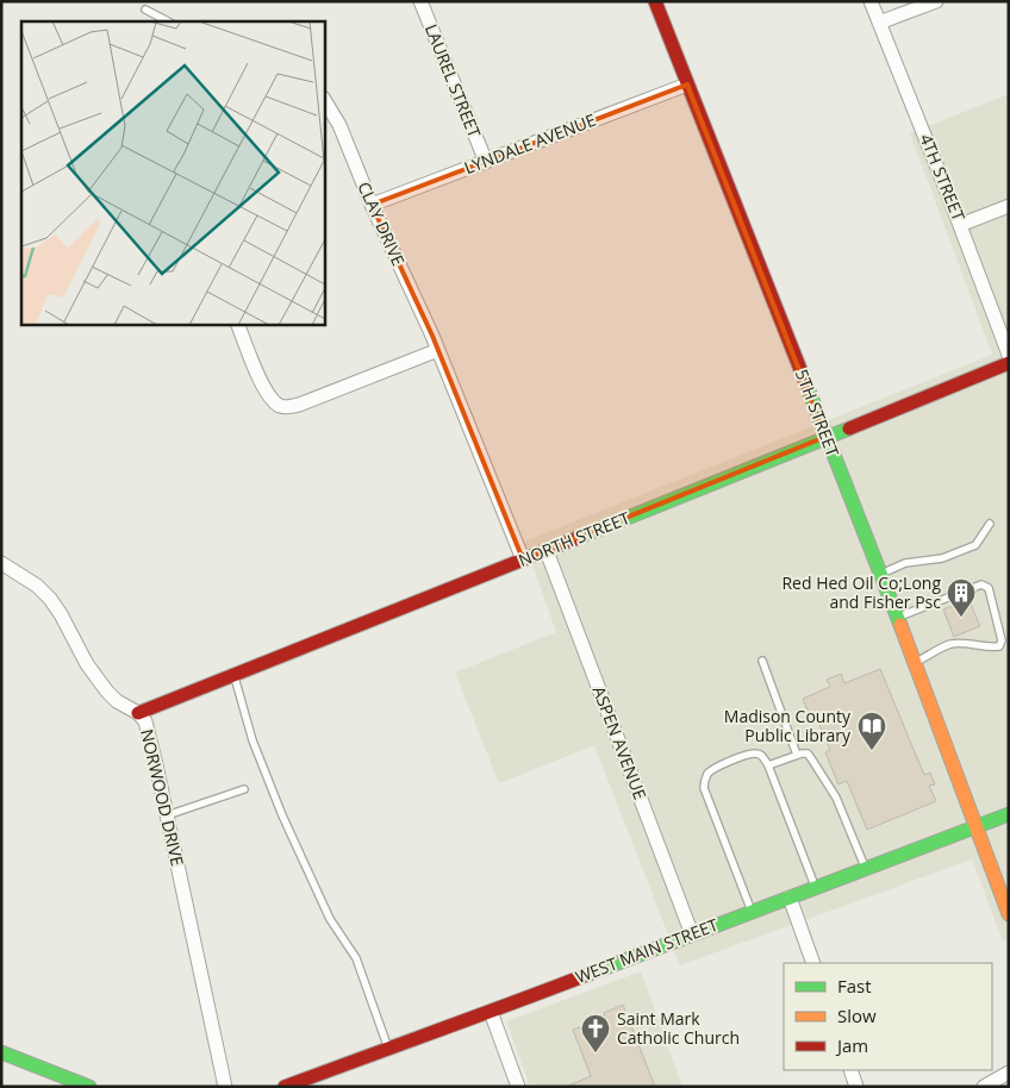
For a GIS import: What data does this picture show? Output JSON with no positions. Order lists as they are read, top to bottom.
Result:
{
  "streets": {
    "street": [
      "LAUREL STREET",
      "LYNDALE AVENUE",
      "4TH STREET",
      "CLAY DRIVE",
      "5TH STREET",
      "NORTH STREET",
      "ASPEN AVENUE",
      "NORWOOD DRIVE",
      "WEST MAIN STREET"
    ]
  },
  "crossings": [
    ["LAUREL STREET", "LYNDALE AVENUE"],
    ["LYNDALE AVENUE", "CLAY DRIVE"],
    ["LYNDALE AVENUE", "5TH STREET"],
    ["CLAY DRIVE", "NORTH STREET"],
    ["5TH STREET", "NORTH STREET"],
    ["5TH STREET", "WEST MAIN STREET"],
    ["NORTH STREET", "ASPEN AVENUE"],
    ["NORTH STREET", "NORWOOD DRIVE"],
    ["ASPEN AVENUE", "WEST MAIN STREET"]
  ],
  "places": {
    "building": ["Red Hed Oil Co;Long and Fisher Psc"],
    "library": ["Madison County Public Library"],
    "church": ["Saint Mark Catholic Church"]
  },
  "legend": ["Fast", "Slow", "Jam"]
}
